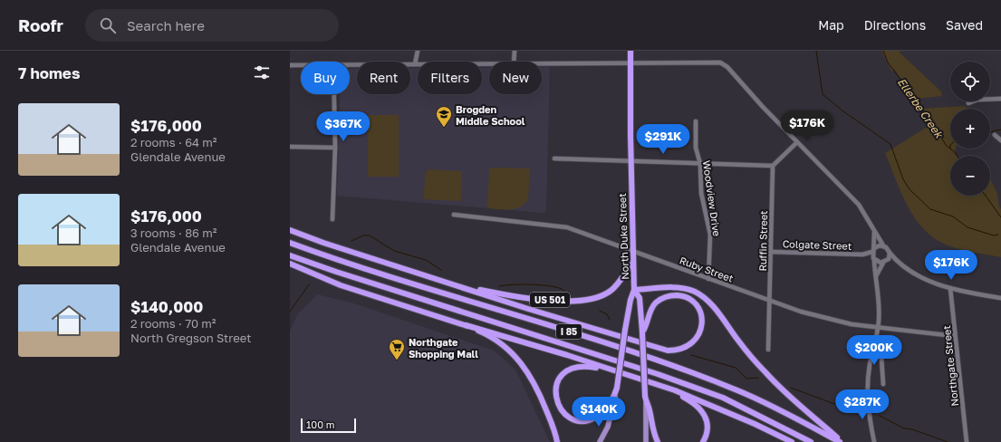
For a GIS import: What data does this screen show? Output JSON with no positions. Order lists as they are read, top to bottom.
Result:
{
  "streets": {
    "highway": ["North Duke Street", "US 501", "I 85"],
    "street": [
      "Woodview Drive",
      "Ruffin Street",
      "Colgate Street",
      "Ruby Street",
      "Northgate Street"
    ]
  },
  "crossings": [
    ["Woodview Drive", "Ruby Street"],
    ["North Duke Street", "Ruby Street"],
    ["North Duke Street", "US 501"],
    ["Ruffin Street", "Colgate Street"],
    ["Ruffin Street", "Ruby Street"],
    ["Ruby Street", "Northgate Street"]
  ],
  "water": ["Ellerbe Creek"],
  "places": {
    "school or university": ["Brogden Middle School"],
    "supermarket": ["Northgate Shopping Mall"]
  },
  "scale_bar": "100 m",
  "page": {
    "header": "Roofr",
    "search": "Search here",
    "nav": ["Map", "Directions", "Saved"],
    "heading": "7 homes",
    "map_buttons": ["+", "−"],
    "chip": [
      "Buy",
      "Rent",
      "Filters",
      "New"
    ],
    "list": [
      {
        "name": "$176,000",
        "note": "2 rooms · 64 m² · Glendale Avenue"
      },
      {
        "name": "$176,000",
        "note": "3 rooms · 86 m² · Glendale Avenue"
      },
      {
        "name": "$140,000",
        "note": "2 rooms · 70 m² · North Gregson Street"
      }
    ],
    "price": [
      "$176K",
      "$367K",
      "$291K",
      "$176K",
      "$200K",
      "$287K",
      "$140K"
    ],
    "scale": "100 m"
  }
}
